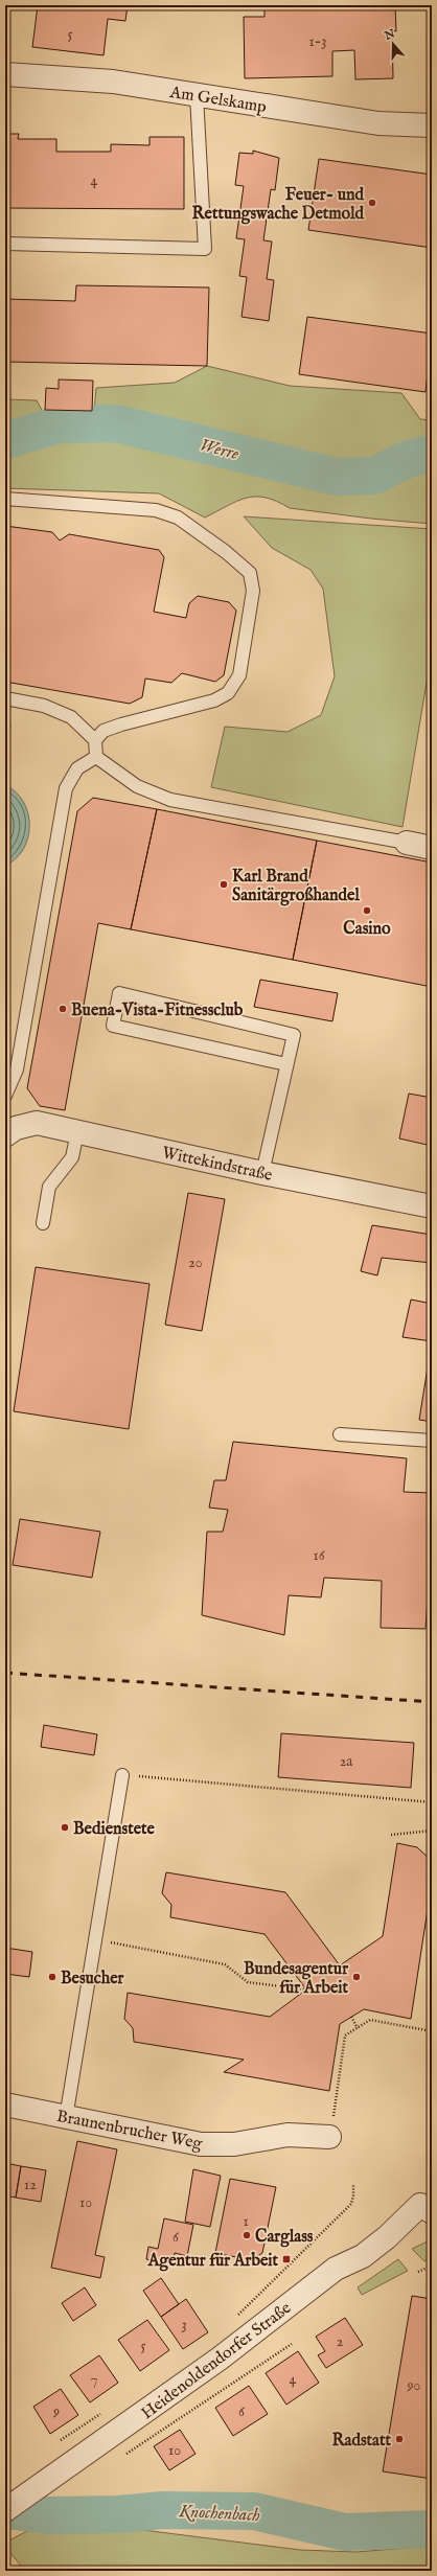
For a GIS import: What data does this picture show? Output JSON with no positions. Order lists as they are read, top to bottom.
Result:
{
  "streets": {
    "street": [
      "Am Gelskamp",
      "Wittekindstraße",
      "Braunenbrucher Weg",
      "Heidenoldendorfer Straße"
    ]
  },
  "water": ["Werre", "Knochenbach"],
  "places": {
    "other": [
      "Feuer- und Rettungswache Detmold",
      "Karl Brand Sanitärgroßhandel",
      "Casino",
      "Buena-Vista-Fitnessclub",
      "Bedienstete",
      "Besucher",
      "Bundesagentur für Arbeit",
      "Carglass",
      "Radstatt"
    ],
    "transit": ["Agentur für Arbeit"]
  },
  "house_numbers": [
    "5",
    "1-3",
    "4",
    "20",
    "16",
    "2a",
    "12",
    "10",
    "1",
    "6",
    "3",
    "2",
    "5",
    "7",
    "4",
    "90",
    "9",
    "6",
    "10"
  ],
  "north": "top"
}
